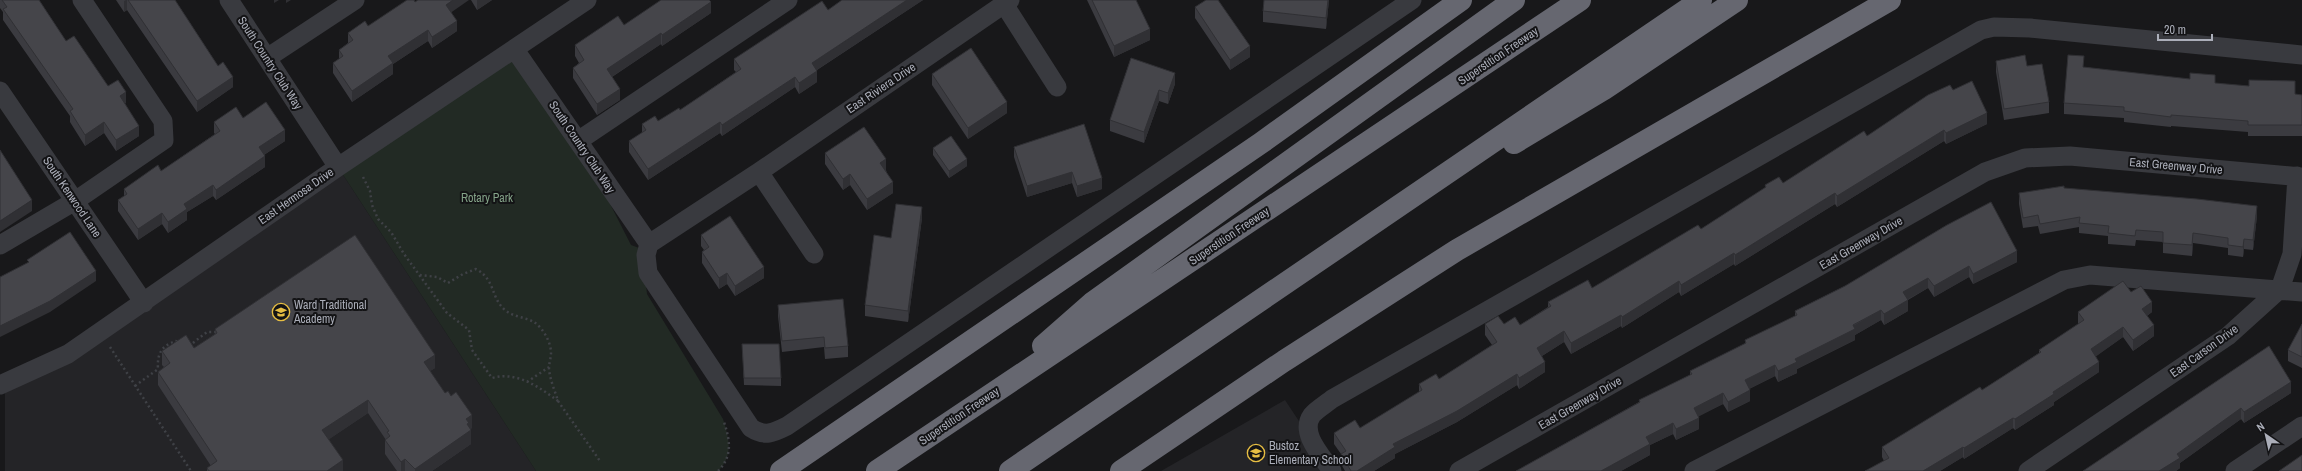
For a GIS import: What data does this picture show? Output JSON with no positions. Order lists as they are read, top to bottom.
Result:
{
  "streets": {
    "highway": ["Superstition Freeway"],
    "street": [
      "South Country Club Way",
      "East Riviera Drive",
      "East Greenway Drive",
      "East Hermosa Drive",
      "South Kenwood Lane",
      "East Carson Drive"
    ]
  },
  "crossings": [
    ["South Country Club Way", "East Riviera Drive"],
    ["South Country Club Way", "East Hermosa Drive"],
    ["East Greenway Drive", "East Carson Drive"],
    ["East Hermosa Drive", "South Kenwood Lane"]
  ],
  "parks": ["Rotary Park"],
  "places": {
    "school or university": ["Ward Traditional Academy", "Bustoz Elementary School"]
  },
  "scale_bar": "20 m",
  "north": "top left"
}
